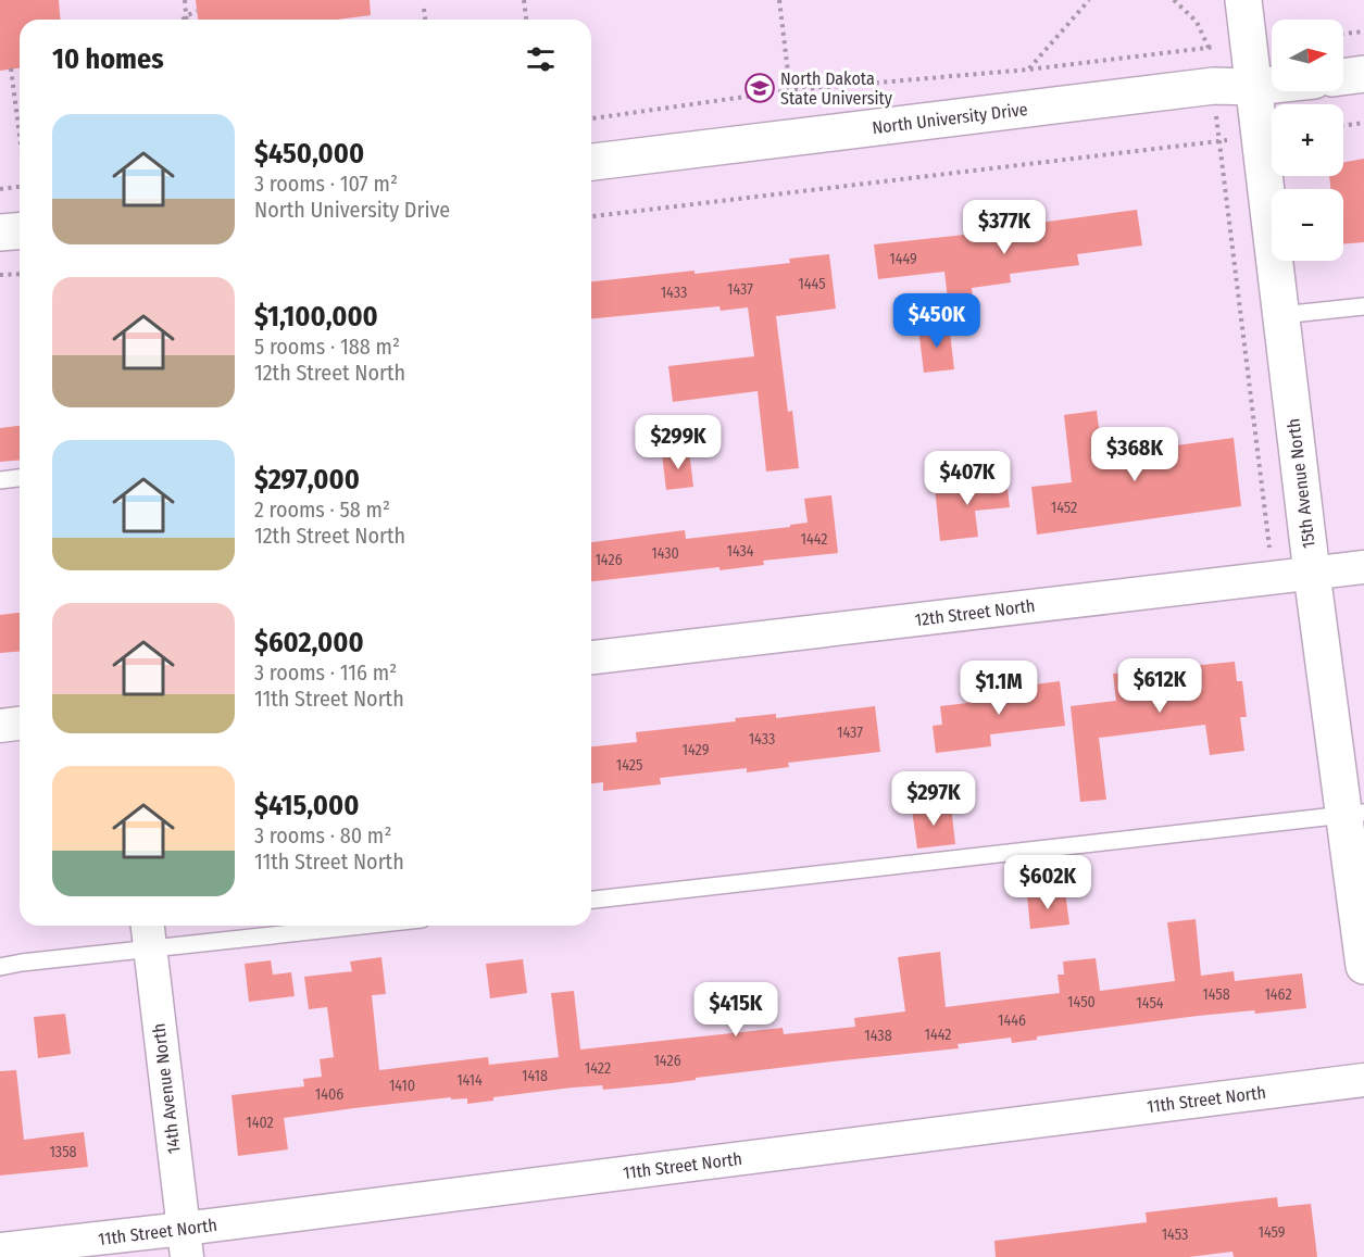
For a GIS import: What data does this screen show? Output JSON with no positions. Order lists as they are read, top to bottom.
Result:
{
  "streets": {
    "street": [
      "North University Drive",
      "15th Avenue North",
      "12th Street North",
      "14th Avenue North",
      "11th Street North"
    ]
  },
  "crossings": [
    ["North University Drive", "15th Avenue North"],
    ["15th Avenue North", "12th Street North"],
    ["14th Avenue North", "11th Street North"]
  ],
  "places": {
    "school or university": ["North Dakota State University"]
  },
  "house_numbers": [
    "1449",
    "1445",
    "1437",
    "1433",
    "1452",
    "1442",
    "1434",
    "1430",
    "1426",
    "1437",
    "1433",
    "1429",
    "1425",
    "1458",
    "1462",
    "1450",
    "1454",
    "1446",
    "1442",
    "1438",
    "1426",
    "1422",
    "1418",
    "1414",
    "1410",
    "1406",
    "1402",
    "1358",
    "1459",
    "1453"
  ],
  "north": "right",
  "page": {
    "map_buttons": ["+", "−"],
    "heading": "10 homes",
    "list": [
      {
        "name": "$450,000",
        "note": "3 rooms · 107 m² · North University Drive"
      },
      {
        "name": "$1,100,000",
        "note": "5 rooms · 188 m² · 12th Street North"
      },
      {
        "name": "$297,000",
        "note": "2 rooms · 58 m² · 12th Street North"
      },
      {
        "name": "$602,000",
        "note": "3 rooms · 116 m² · 11th Street North"
      },
      {
        "name": "$415,000",
        "note": "3 rooms · 80 m² · 11th Street North"
      }
    ],
    "price": [
      "$377K",
      "$450K",
      "$299K",
      "$368K",
      "$407K",
      "$612K",
      "$1.1M",
      "$297K",
      "$602K",
      "$415K"
    ]
  }
}
